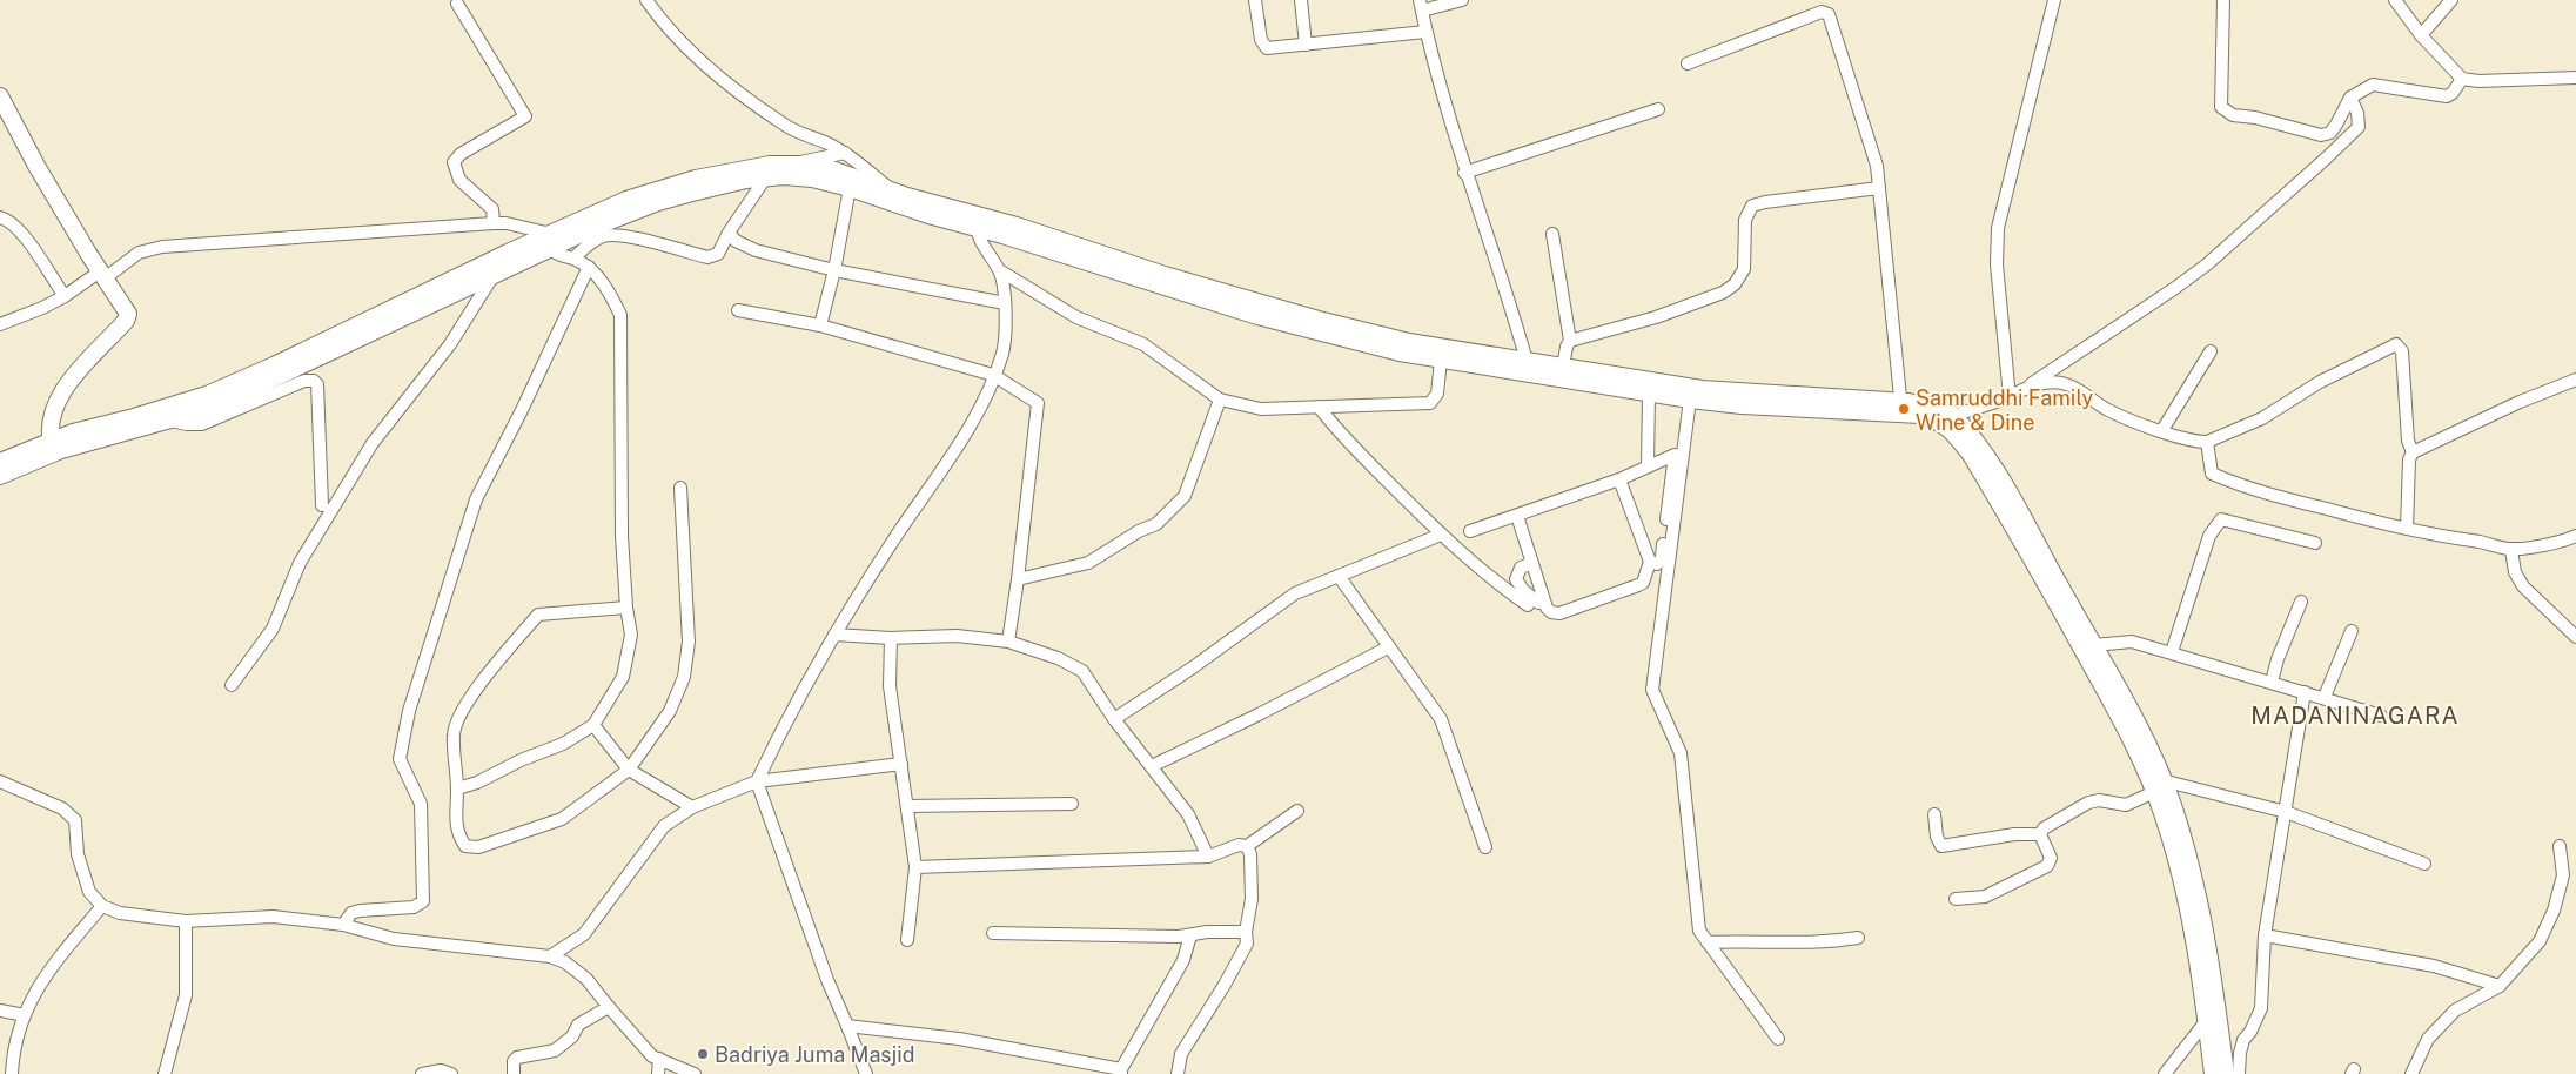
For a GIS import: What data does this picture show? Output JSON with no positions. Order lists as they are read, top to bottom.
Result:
{
  "districts": ["MADANINAGARA"],
  "places": ["Samruddhi Family Wine & Dine", "Badriya Juma Masjid"]
}
